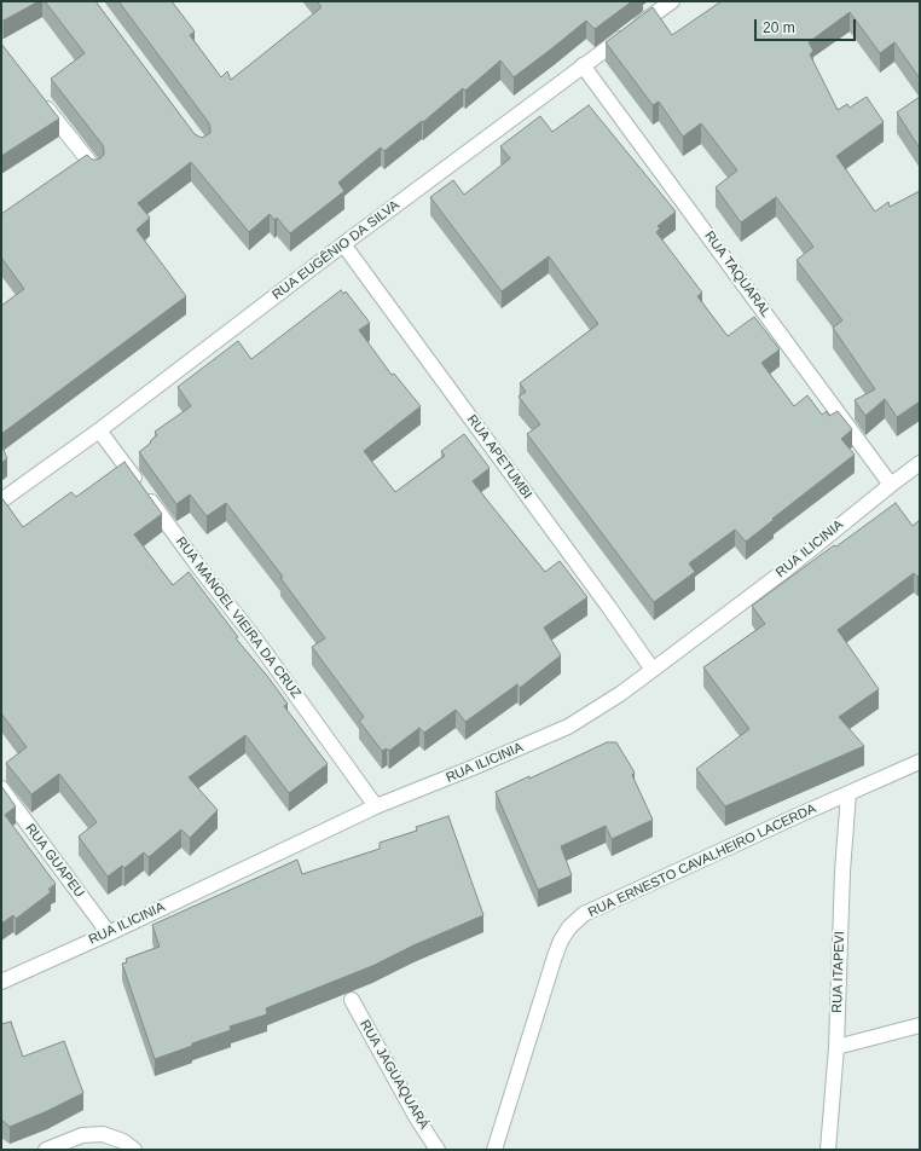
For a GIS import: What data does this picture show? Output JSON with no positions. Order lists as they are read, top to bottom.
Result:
{
  "streets": {
    "street": [
      "RUA EUGÊNIO DA SILVA",
      "RUA TAQUARAL",
      "RUA APETUMBI",
      "RUA ILICINIA",
      "RUA MANOEL VIEIRA DA CRUZ",
      "RUA GUAPEU",
      "RUA ERNESTO CAVALHEIRO LACERDA",
      "RUA ITAPEVI",
      "RUA JAGUAQUARÁ"
    ]
  },
  "crossings": [
    ["RUA EUGÊNIO DA SILVA", "RUA TAQUARAL"],
    ["RUA EUGÊNIO DA SILVA", "RUA APETUMBI"],
    ["RUA EUGÊNIO DA SILVA", "RUA MANOEL VIEIRA DA CRUZ"],
    ["RUA TAQUARAL", "RUA ILICINIA"],
    ["RUA APETUMBI", "RUA ILICINIA"],
    ["RUA ILICINIA", "RUA MANOEL VIEIRA DA CRUZ"],
    ["RUA ILICINIA", "RUA GUAPEU"],
    ["RUA ERNESTO CAVALHEIRO LACERDA", "RUA ITAPEVI"]
  ],
  "scale_bar": "20 m"
}
